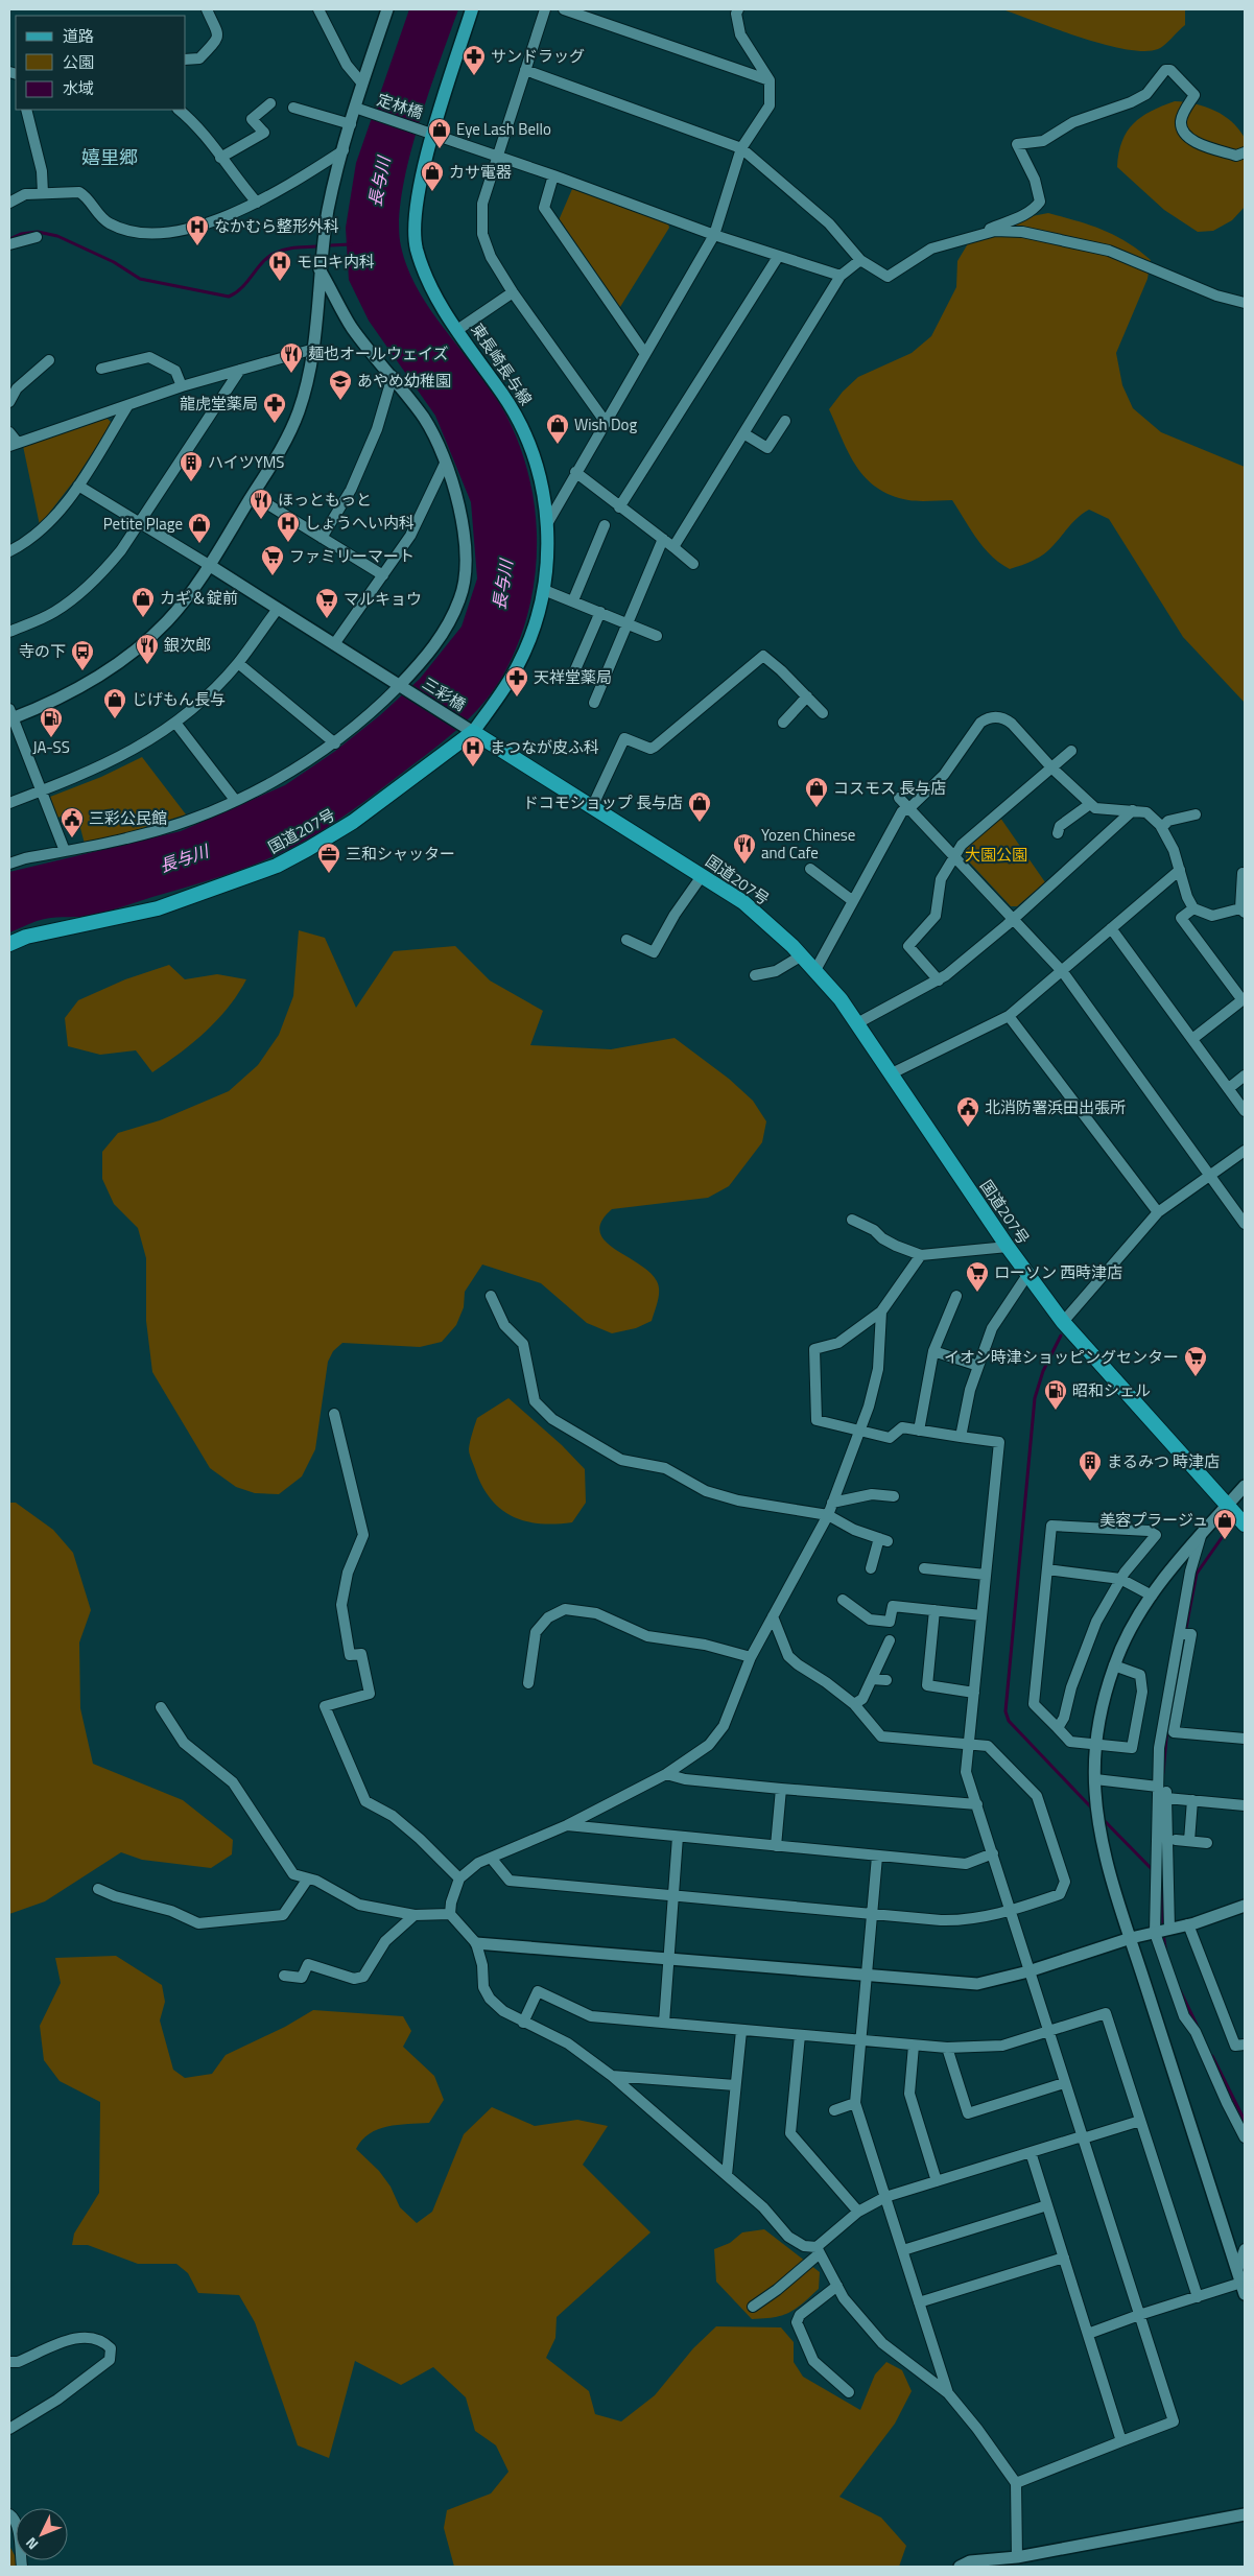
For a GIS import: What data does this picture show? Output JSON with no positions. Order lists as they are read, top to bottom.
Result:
{
  "streets": {
    "highway": ["国道207号"],
    "main road": ["東長崎長与線"],
    "street": ["定林橋", "三彩橋"]
  },
  "crossings": [
    ["定林橋", "東長崎長与線"],
    ["東長崎長与線", "三彩橋"],
    ["東長崎長与線", "国道207号"],
    ["三彩橋", "国道207号"]
  ],
  "districts": ["嬉里郷"],
  "water": ["長与川"],
  "parks": ["大園公園"],
  "places": {
    "pharmacy": ["サンドラッグ", "龍虎堂薬局", "天祥堂薬局"],
    "shop": [
      "Eye Lash Bello",
      "カサ電器",
      "Wish Dog",
      "Petite Plage",
      "カギ＆錠前",
      "じげもん長与",
      "コスモス 長与店",
      "ドコモショップ 長与店",
      "美容プラージュ"
    ],
    "hospital": [
      "なかむら整形外科",
      "モロキ内科",
      "しょうへい内科",
      "まつなが皮ふ科"
    ],
    "restaurant": [
      "麺也オールウェイズ",
      "ほっともっと",
      "銀次郎",
      "Yozen Chinese and Cafe"
    ],
    "school or university": ["あやめ幼稚園"],
    "building": ["ハイツYMS", "まるみつ 時津店"],
    "supermarket": [
      "ファミリーマート",
      "マルキョウ",
      "ローソン 西時津店",
      "イオン時津ショッピングセンター"
    ],
    "bus stop": ["寺の下"],
    "fuel station": ["JA-SS", "昭和シェル"],
    "public building": ["三彩公民館", "北消防署浜田出張所"],
    "office": ["三和シャッター"]
  },
  "legend": ["道路", "公園", "水域"],
  "north": "bottom left"
}
